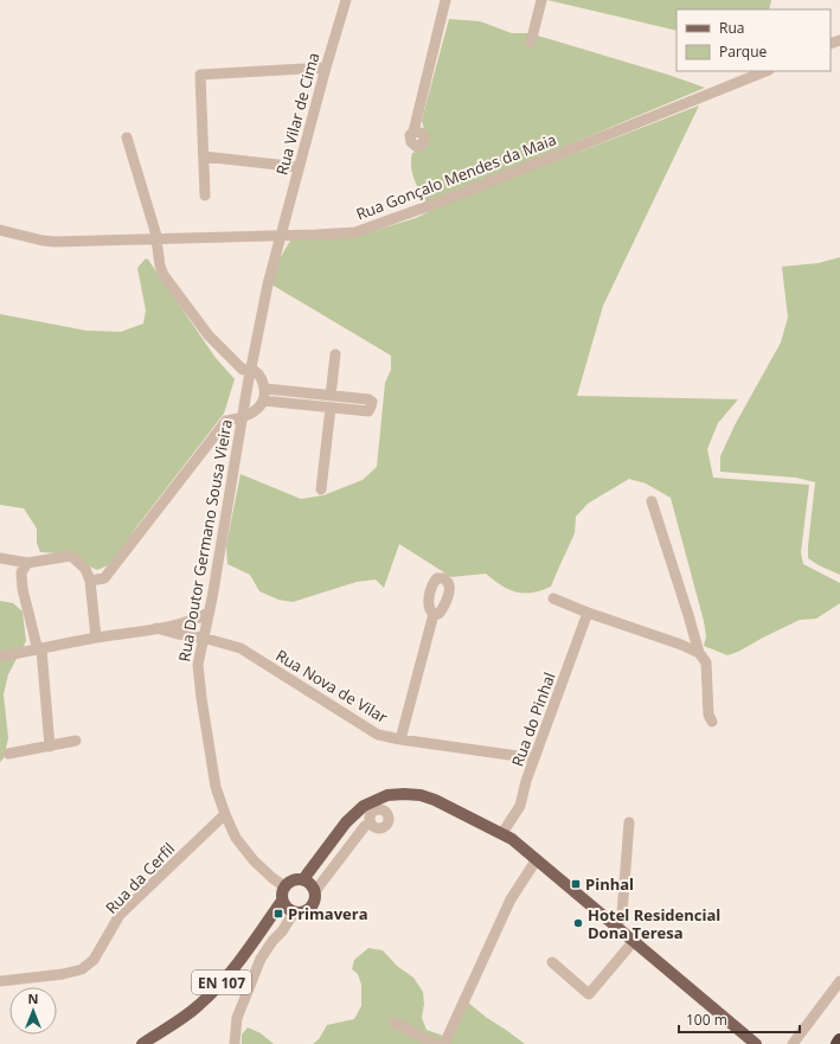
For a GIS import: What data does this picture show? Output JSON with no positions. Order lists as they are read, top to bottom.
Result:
{
  "streets": {
    "main road": ["EN 107"],
    "street": [
      "Rua Vilar de Cima",
      "Rua Gonçalo Mendes da Maia",
      "Rua Doutor Germano Sousa Vieira",
      "Rua Nova de Vilar",
      "Rua do Pinhal",
      "Rua da Cerfil"
    ]
  },
  "crossings": [
    ["Rua Vilar de Cima", "Rua Gonçalo Mendes da Maia"],
    ["Rua Vilar de Cima", "Rua Doutor Germano Sousa Vieira"],
    ["Rua Gonçalo Mendes da Maia", "Rua Doutor Germano Sousa Vieira"],
    ["Rua Doutor Germano Sousa Vieira", "Rua Nova de Vilar"],
    ["Rua Doutor Germano Sousa Vieira", "Rua da Cerfil"],
    ["Rua Doutor Germano Sousa Vieira", "EN 107"],
    ["Rua Nova de Vilar", "Rua do Pinhal"]
  ],
  "places": {
    "transit": ["Pinhal", "Primavera"],
    "other": ["Hotel Residencial Dona Teresa"]
  },
  "legend": ["Rua", "Parque"],
  "scale_bar": "100 m",
  "north": "top"
}
